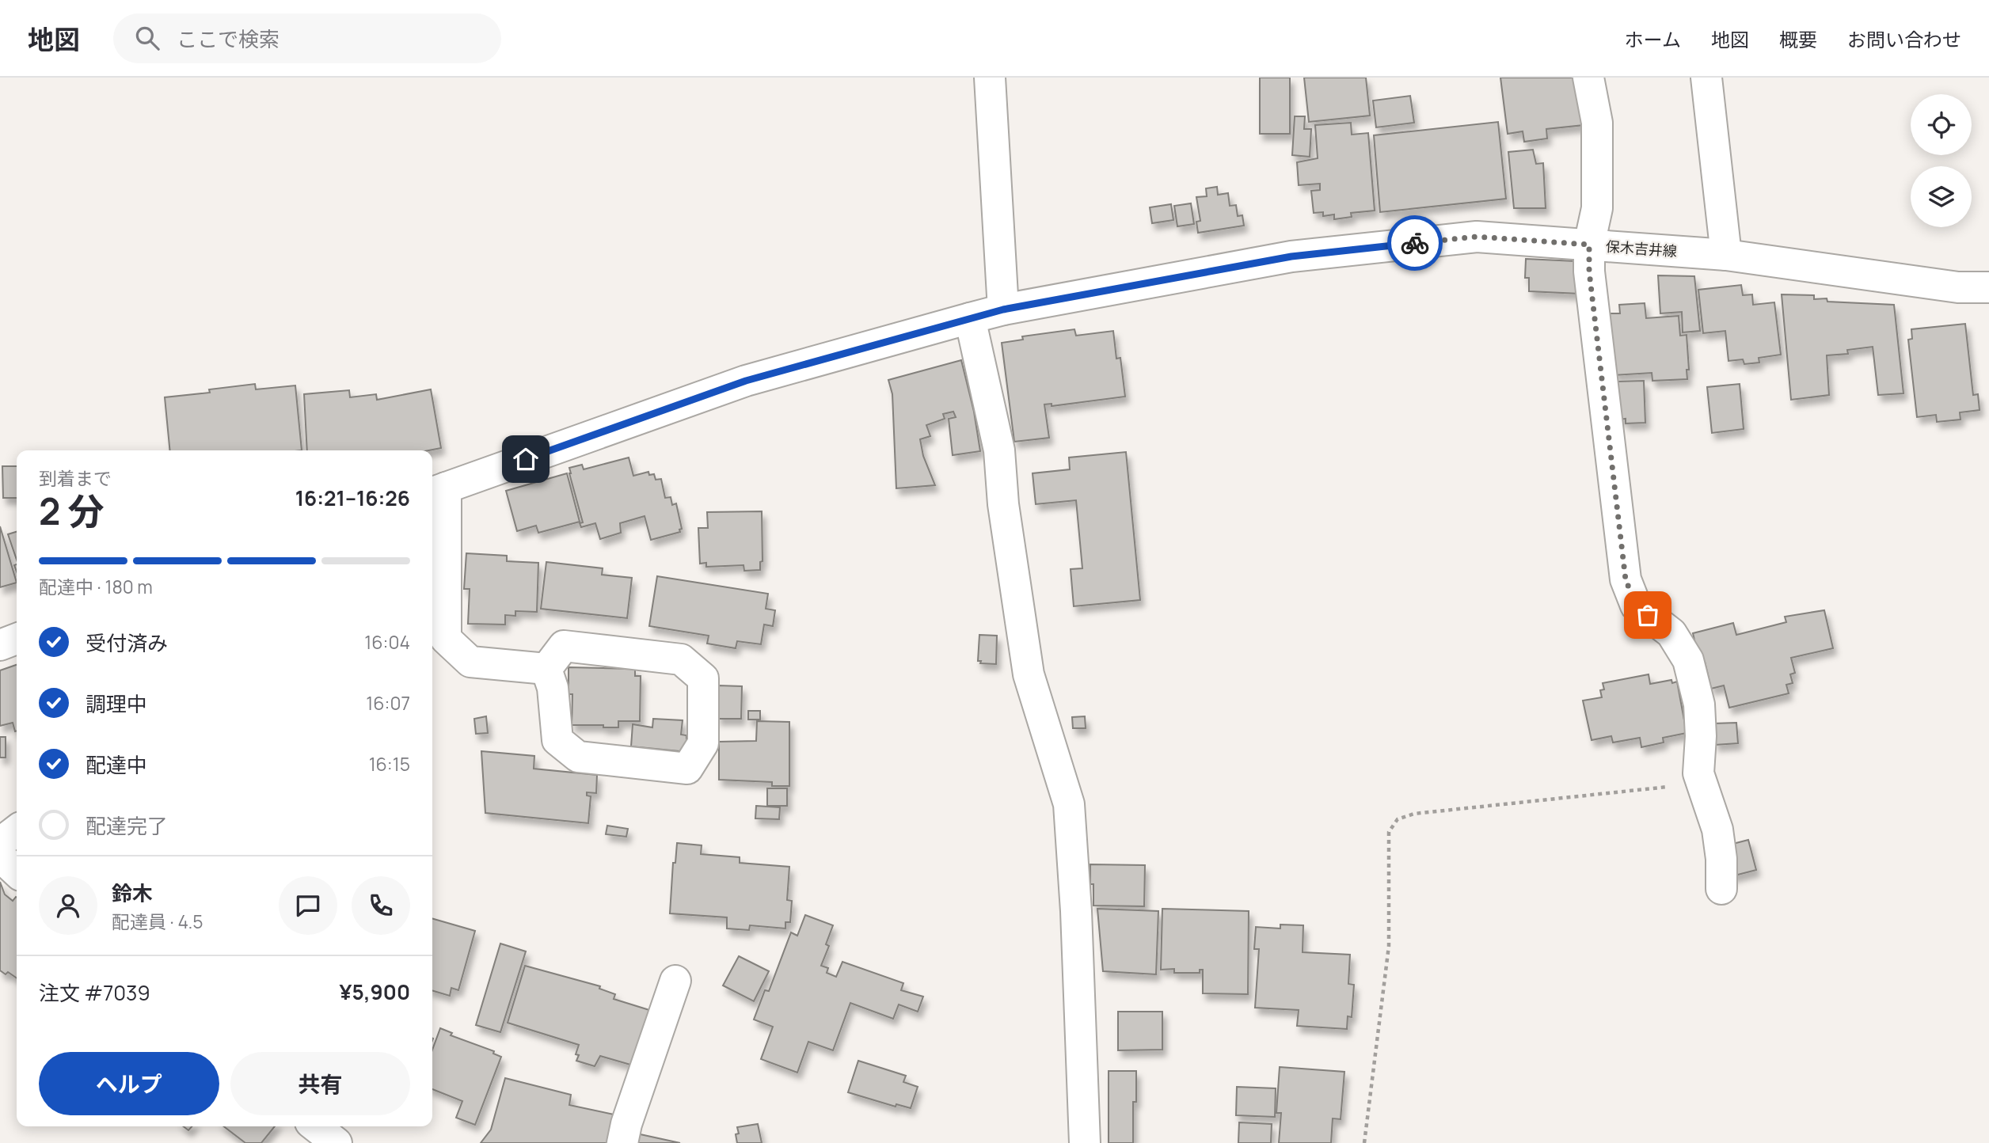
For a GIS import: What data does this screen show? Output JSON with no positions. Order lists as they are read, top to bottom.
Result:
{
  "streets": {
    "street": ["保木吉井線"]
  },
  "page": {
    "header": "地図",
    "search": "ここで検索",
    "nav": [
      "ホーム",
      "地図",
      "概要",
      "お問い合わせ"
    ],
    "heading": ["2 分", "到着まで", "16:21–16:26"],
    "panel": [
      "鈴木",
      "配達員 · 4.5",
      "注文 #7039",
      "¥5,900"
    ],
    "bar": "配達中 · 180 m",
    "list": [
      ["受付済み", "16:04"],
      ["調理中", "16:07"],
      ["配達中", "16:15"],
      "配達完了"
    ],
    "buttons": ["ヘルプ", "共有"]
  }
}
